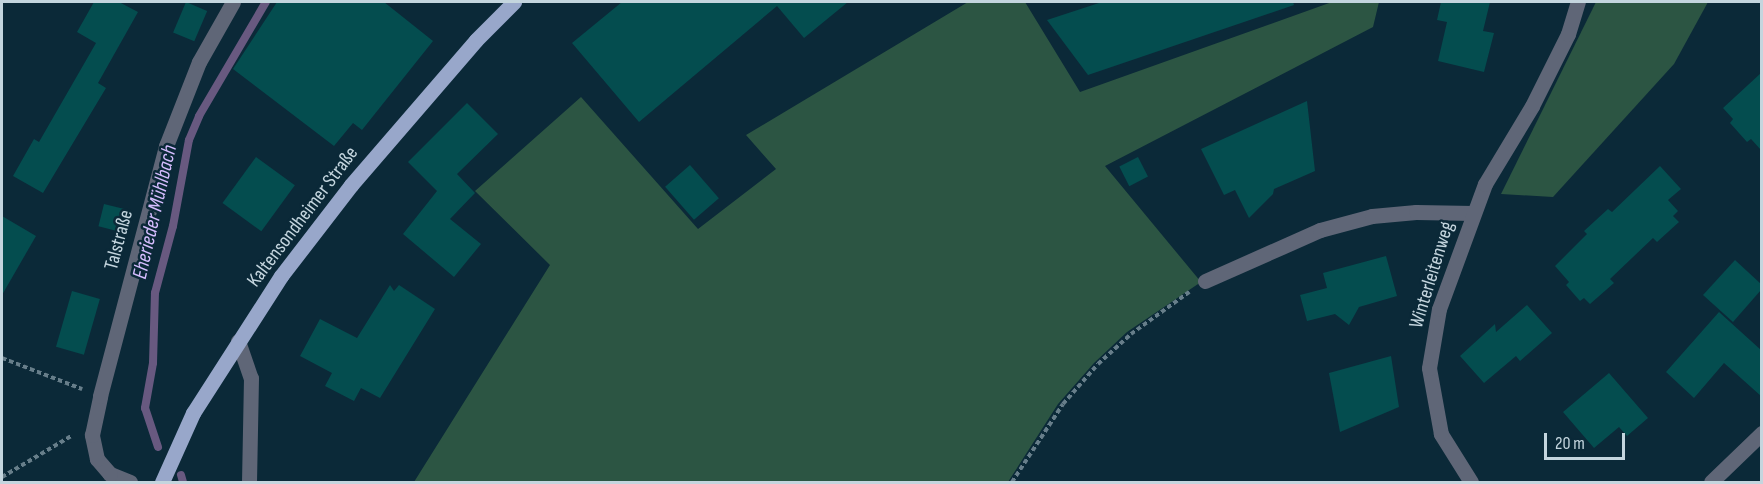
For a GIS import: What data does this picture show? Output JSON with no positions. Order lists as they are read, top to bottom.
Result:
{
  "streets": {
    "main road": ["Kaltensondheimer Straße"],
    "street": ["Talstraße", "Winterleitenweg"]
  },
  "water": ["Eherieder Mühlbach"],
  "scale_bar": "20 m"
}
